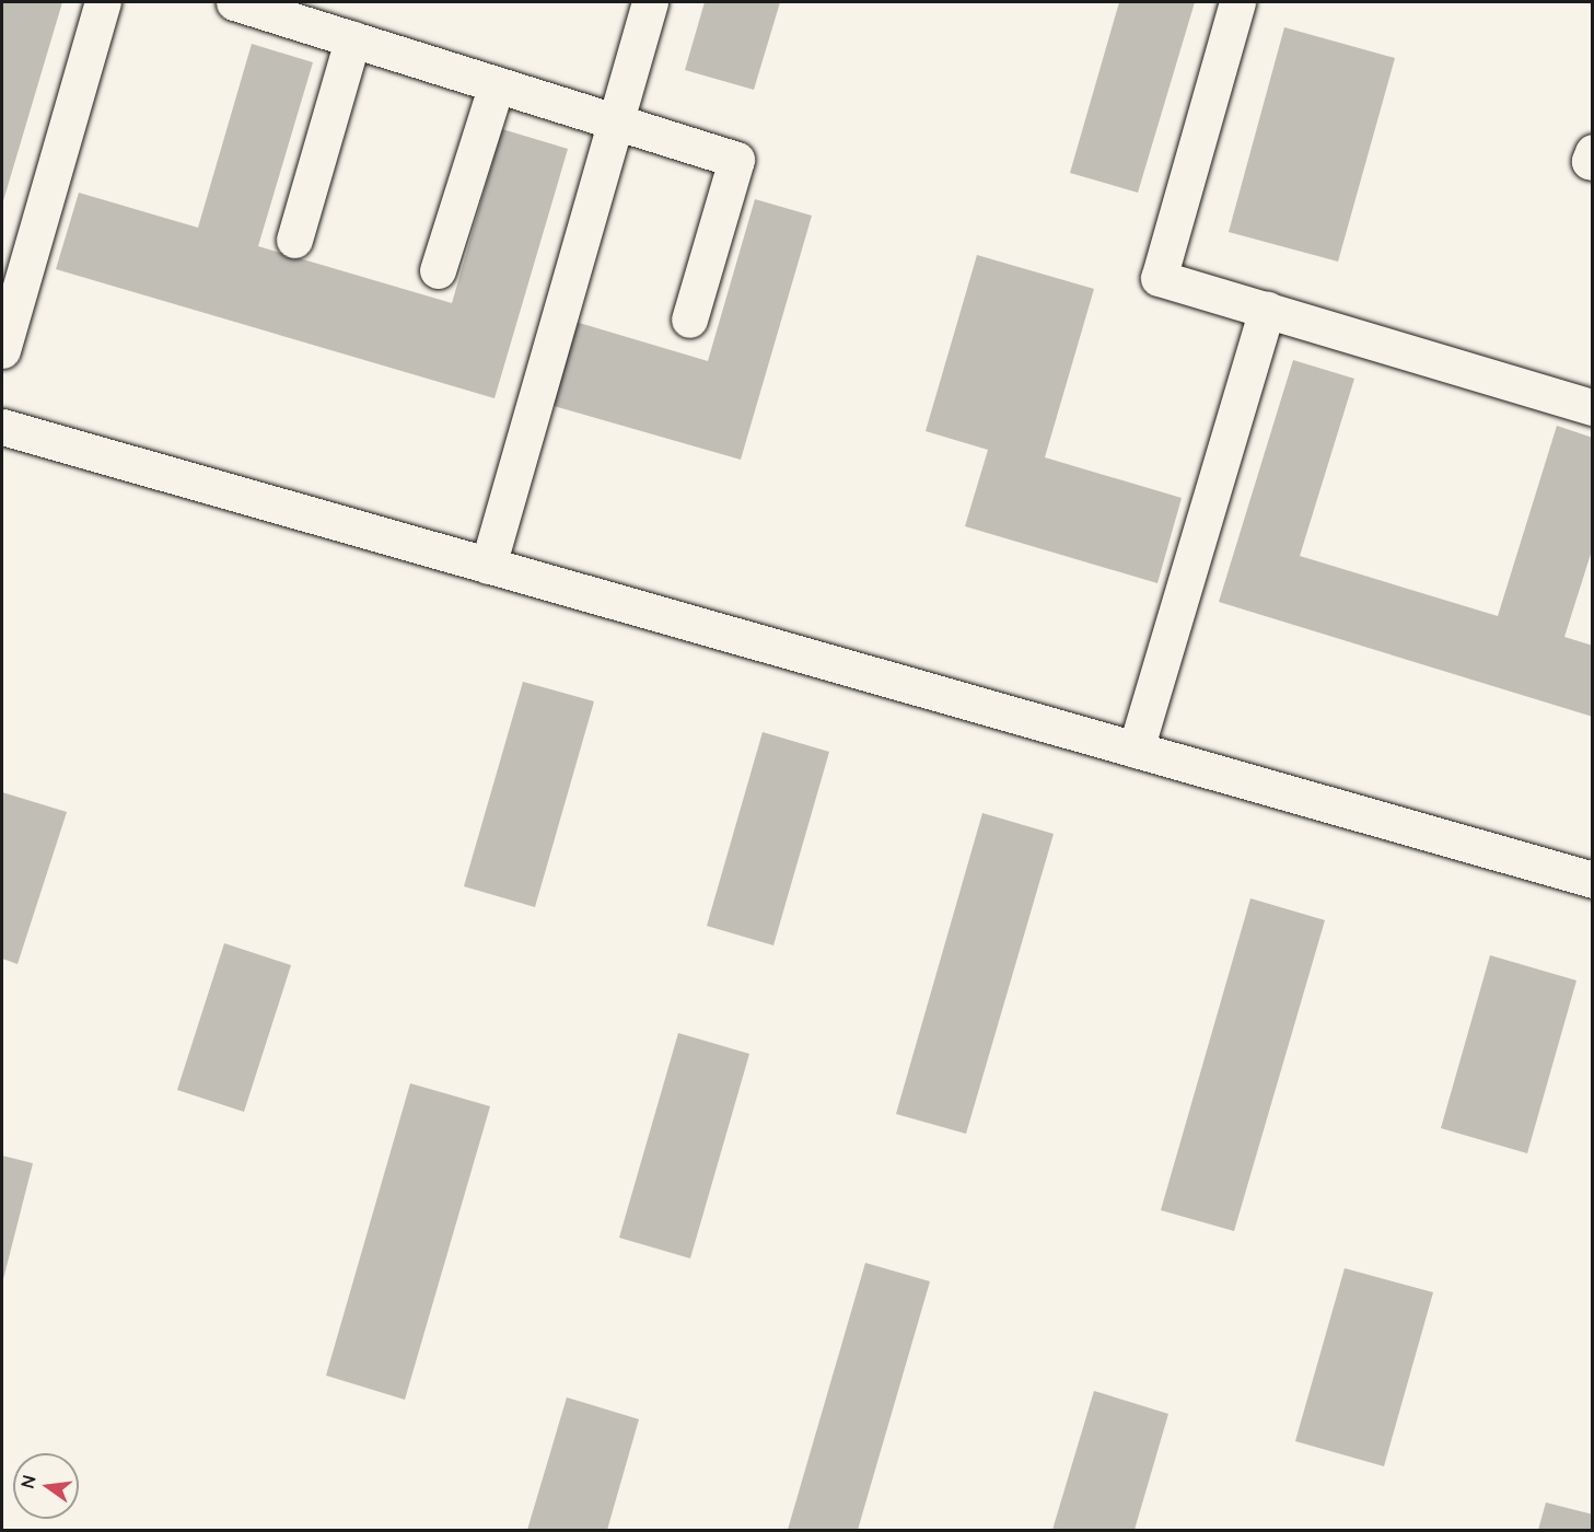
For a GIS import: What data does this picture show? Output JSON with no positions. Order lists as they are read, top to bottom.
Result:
{
  "north": "left"
}
